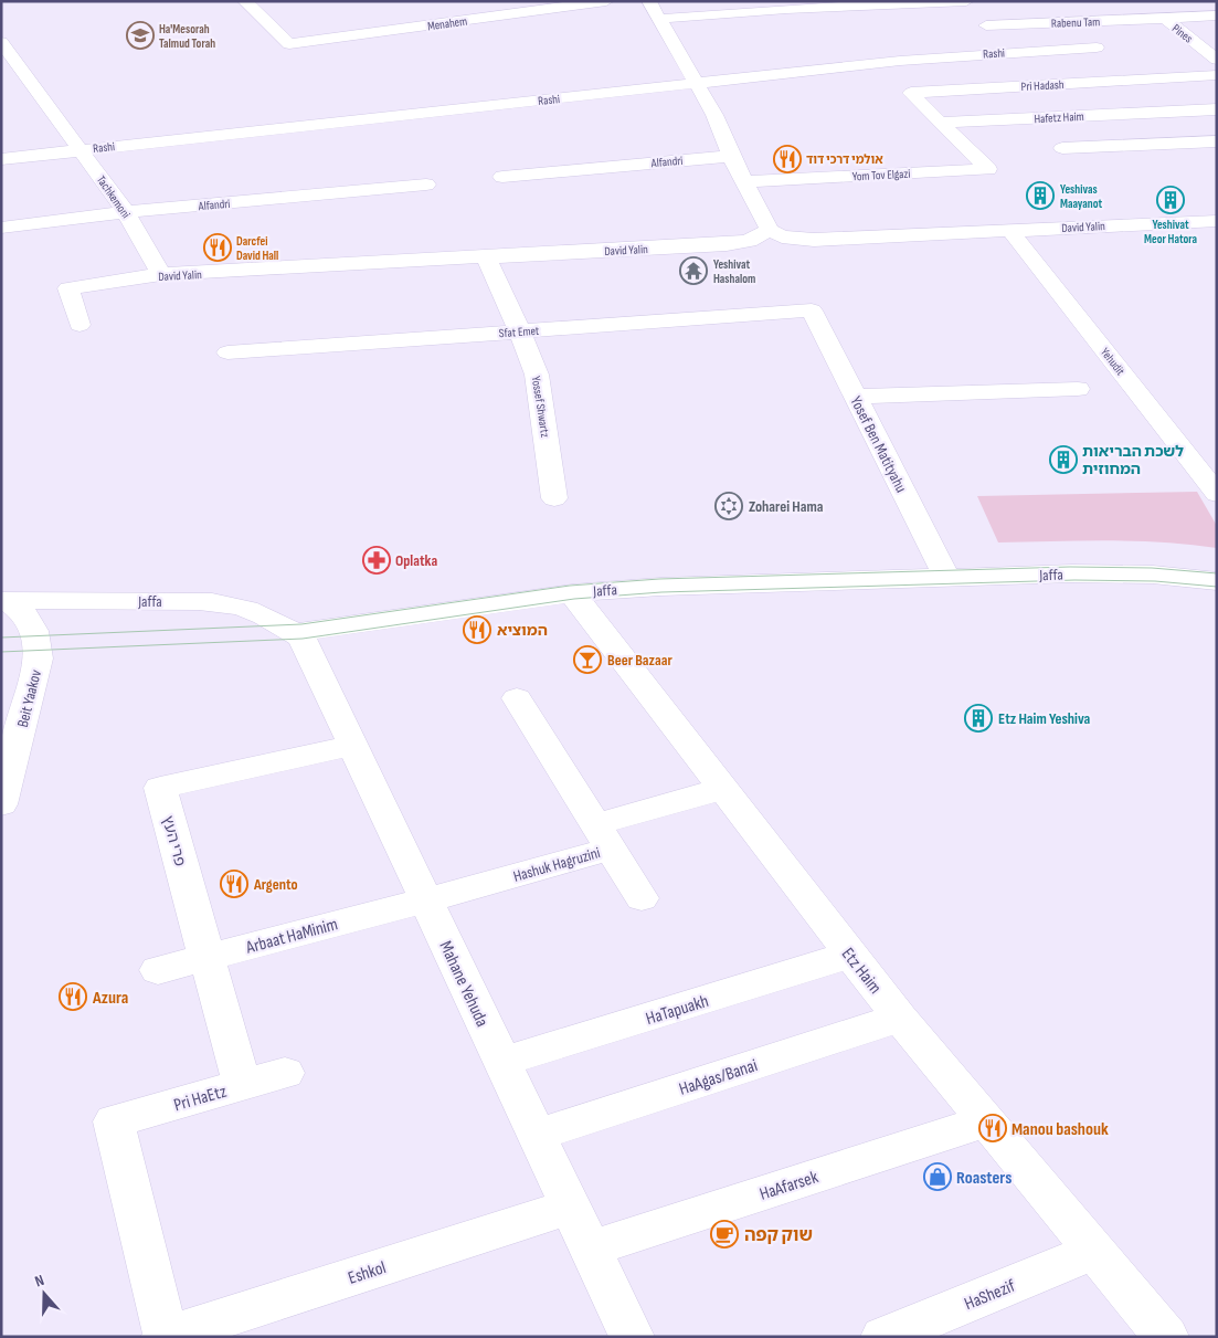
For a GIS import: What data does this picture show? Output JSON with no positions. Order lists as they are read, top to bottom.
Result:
{
  "streets": {
    "street": [
      "Rabenu Tam",
      "Menahem",
      "Pines",
      "Rashi",
      "Pri Hadash",
      "Hafetz Haim",
      "Alfandri",
      "Yom Tov Elgazi",
      "Tachkemoni",
      "David Yalin",
      "Sfat Emet",
      "Yehudit",
      "Yossef Shwartz",
      "Yosef Ben Matityahu",
      "Jaffa",
      "Beit Yaakov",
      "פרי העץ",
      "Hashuk Hagruzini",
      "Arbaat HaMinim",
      "Etz Haim",
      "Mahane Yehuda",
      "HaTapuakh",
      "HaAgas/Banai",
      "Pri HaEtz",
      "HaAfarsek",
      "Eshkol",
      "HaShezif"
    ]
  },
  "crossings": [
    ["Rabenu Tam", "Pines"],
    ["Rashi", "Tachkemoni"],
    ["Pri Hadash", "Hafetz Haim"],
    ["Pri Hadash", "Yom Tov Elgazi"],
    ["Hafetz Haim", "Yom Tov Elgazi"],
    ["Alfandri", "Tachkemoni"],
    ["Tachkemoni", "David Yalin"],
    ["David Yalin", "Yehudit"],
    ["David Yalin", "Yossef Shwartz"],
    ["Sfat Emet", "Yossef Shwartz"],
    ["Sfat Emet", "Yosef Ben Matityahu"],
    ["Yosef Ben Matityahu", "Jaffa"],
    ["Jaffa", "Beit Yaakov"],
    ["Jaffa", "Etz Haim"],
    ["Jaffa", "Mahane Yehuda"],
    ["פרי העץ", "Arbaat HaMinim"],
    ["פרי העץ", "Mahane Yehuda"],
    ["פרי העץ", "Pri HaEtz"],
    ["Hashuk Hagruzini", "Arbaat HaMinim"],
    ["Hashuk Hagruzini", "Mahane Yehuda"],
    ["Arbaat HaMinim", "Mahane Yehuda"],
    ["Etz Haim", "HaTapuakh"],
    ["Etz Haim", "HaAgas/Banai"],
    ["Etz Haim", "HaAfarsek"],
    ["Etz Haim", "HaShezif"],
    ["Mahane Yehuda", "HaTapuakh"],
    ["Mahane Yehuda", "HaAgas/Banai"],
    ["Mahane Yehuda", "HaAfarsek"],
    ["Mahane Yehuda", "Eshkol"],
    ["Pri HaEtz", "Eshkol"]
  ],
  "places": {
    "school or university": ["Ha'Mesorah Talmud Torah"],
    "restaurant": [
      "אולמי דרכי דוד",
      "Darcfei David Hall",
      "המוציא",
      "Argento",
      "Azura",
      "Manou bashouk"
    ],
    "building": [
      "Yeshivas Maayanot",
      "Yeshivat Meor Hatora",
      "לשכת הבריאות המחוזית",
      "Etz Haim Yeshiva"
    ],
    "temple": ["Yeshivat Hashalom"],
    "synagogue": ["Zoharei Hama"],
    "pharmacy": ["Oplatka"],
    "bar": ["Beer Bazaar"],
    "shop": ["Roasters"],
    "cafe": ["שוק קפה"]
  },
  "north": "top"
}
